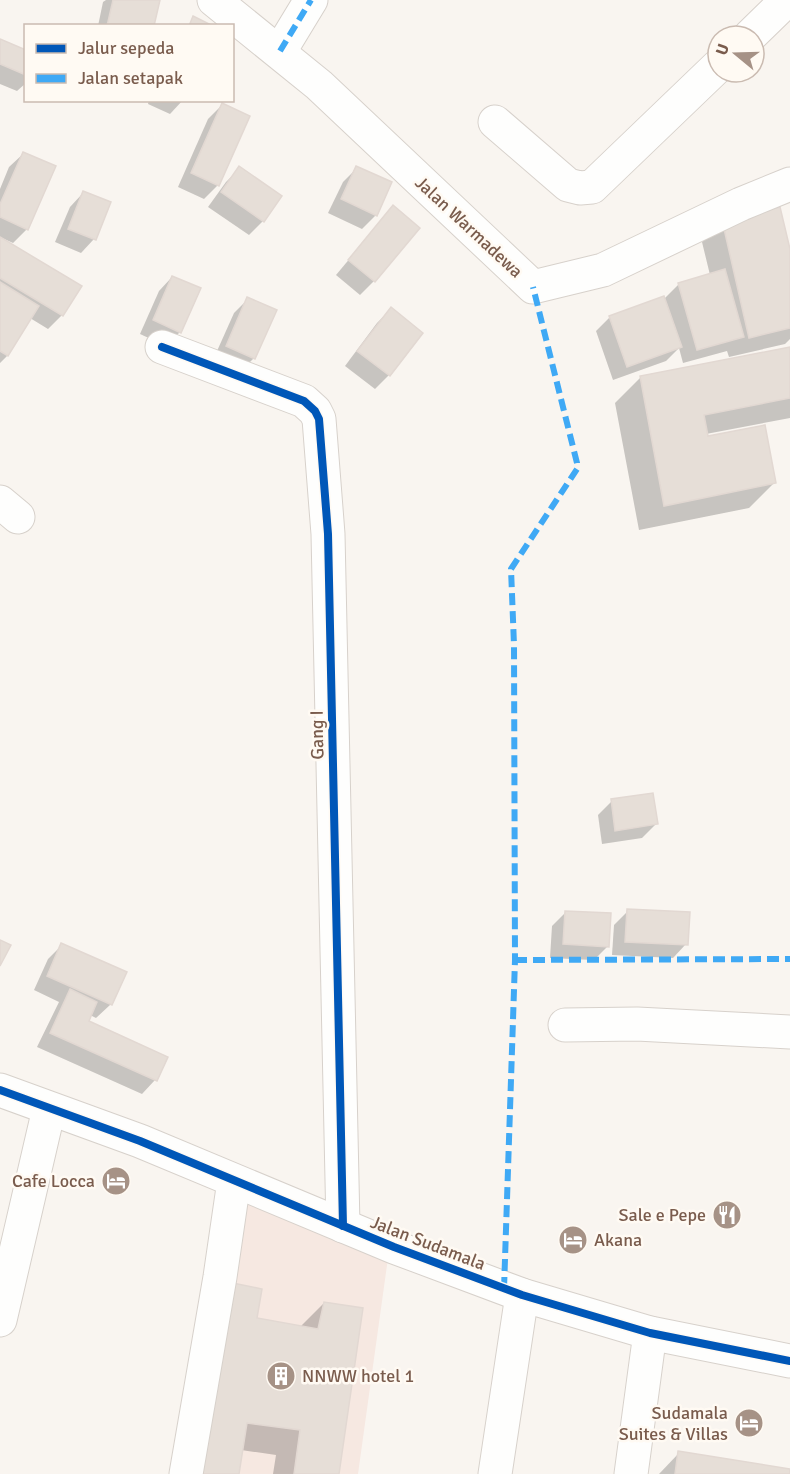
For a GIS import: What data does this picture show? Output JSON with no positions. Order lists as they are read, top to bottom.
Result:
{
  "streets": {
    "street": ["Jalan Warmadewa", "Gang I", "Jalan Sudamala"]
  },
  "crossings": [
    ["Gang I", "Jalan Sudamala"]
  ],
  "places": {
    "hotel": ["Cafe Locca", "Akana", "Sudamala Suites & Villas"],
    "restaurant": ["Sale e Pepe"],
    "building": ["NNWW hotel 1"]
  },
  "legend": ["Jalur sepeda", "Jalan setapak"],
  "north": "left"
}
